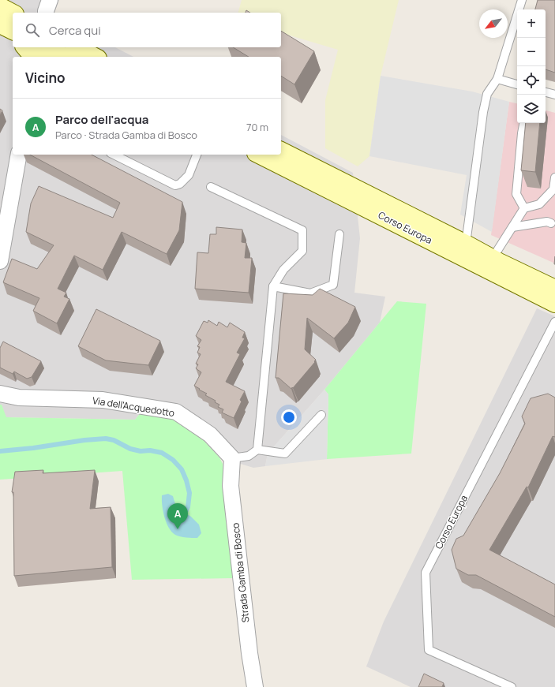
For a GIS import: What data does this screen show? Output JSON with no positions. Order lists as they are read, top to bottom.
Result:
{
  "streets": {
    "main road": ["Corso Europa"],
    "street": ["Via dell'Acquedotto", "Strada Gamba di Bosco"]
  },
  "crossings": [
    ["Via dell'Acquedotto", "Strada Gamba di Bosco"]
  ],
  "north": "bottom left",
  "page": {
    "map_buttons": ["+", "−"],
    "search": "Cerca qui",
    "heading": "Vicino",
    "list": [
      {
        "mark": "A",
        "name": "Parco dell'acqua",
        "note": "Parco · Strada Gamba di Bosco",
        "value": "70 m"
      }
    ],
    "pins": "A"
  }
}
